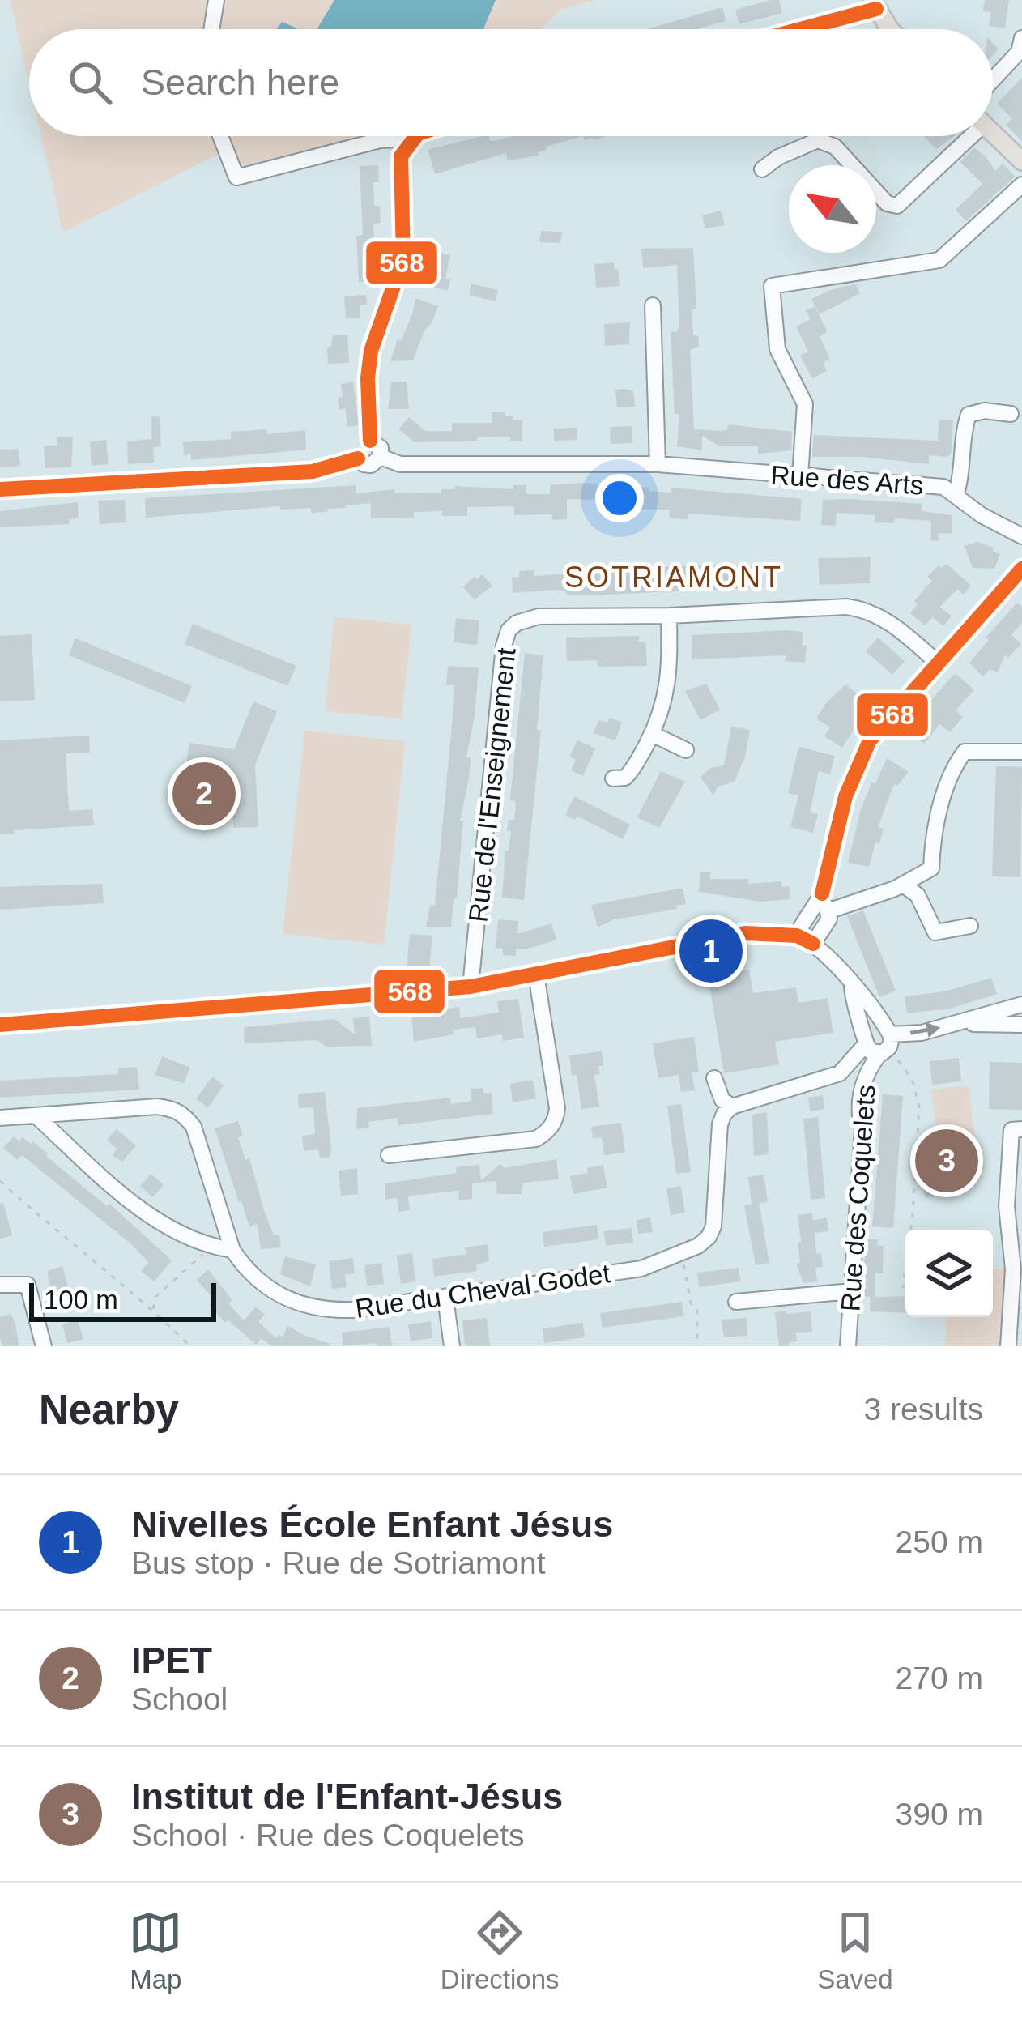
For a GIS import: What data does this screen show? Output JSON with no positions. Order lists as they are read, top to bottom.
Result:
{
  "streets": {
    "street": [
      "Rue des Arts",
      "Rue de l'Enseignement",
      "Rue des Coquelets",
      "Rue du Cheval Godet"
    ]
  },
  "districts": ["SOTRIAMONT"],
  "lines": ["transit line 568"],
  "scale_bar": "100 m",
  "north": "top left",
  "page": {
    "search": "Search here",
    "pins": ["2", "1", "3"],
    "scale": "100 m",
    "heading": ["Nearby", "3 results"],
    "list": [
      {
        "mark": "1",
        "name": "Nivelles École Enfant Jésus",
        "note": "Bus stop · Rue de Sotriamont",
        "value": "250 m"
      },
      {
        "mark": "2",
        "name": "IPET",
        "note": "School",
        "value": "270 m"
      },
      {
        "mark": "3",
        "name": "Institut de l'Enfant-Jésus",
        "note": "School · Rue des Coquelets",
        "value": "390 m"
      }
    ],
    "nav": ["Map", "Directions", "Saved"]
  }
}
